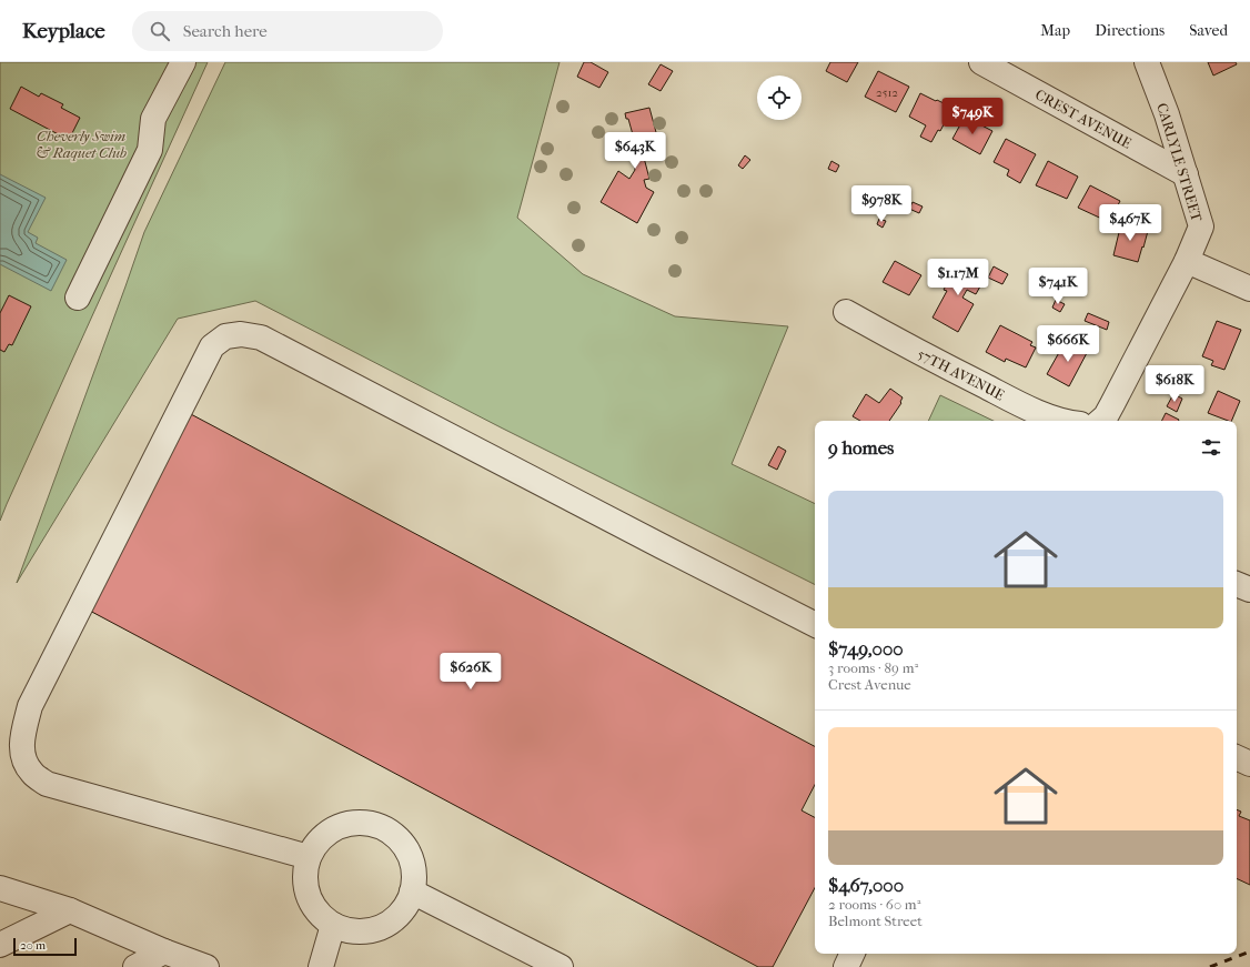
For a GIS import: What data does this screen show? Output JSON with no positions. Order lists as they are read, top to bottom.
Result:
{
  "streets": {
    "street": ["CREST AVENUE", "CARLYLE STREET", "57TH AVENUE"]
  },
  "crossings": [
    ["CREST AVENUE", "CARLYLE STREET"]
  ],
  "parks": ["Cheverly Swim & Raquet Club"],
  "house_numbers": ["2512"],
  "scale_bar": "20 m",
  "page": {
    "header": "Keyplace",
    "search": "Search here",
    "nav": ["Map", "Directions", "Saved"],
    "price": [
      "$749K",
      "$643K",
      "$978K",
      "$467K",
      "$1.17M",
      "$741K",
      "$666K",
      "$618K",
      "$626K"
    ],
    "heading": "9 homes",
    "list": [
      {
        "name": "$749,000",
        "note": "3 rooms · 89 m² · Crest Avenue"
      },
      {
        "name": "$467,000",
        "note": "2 rooms · 60 m² · Belmont Street"
      }
    ],
    "scale": "20 m"
  }
}
